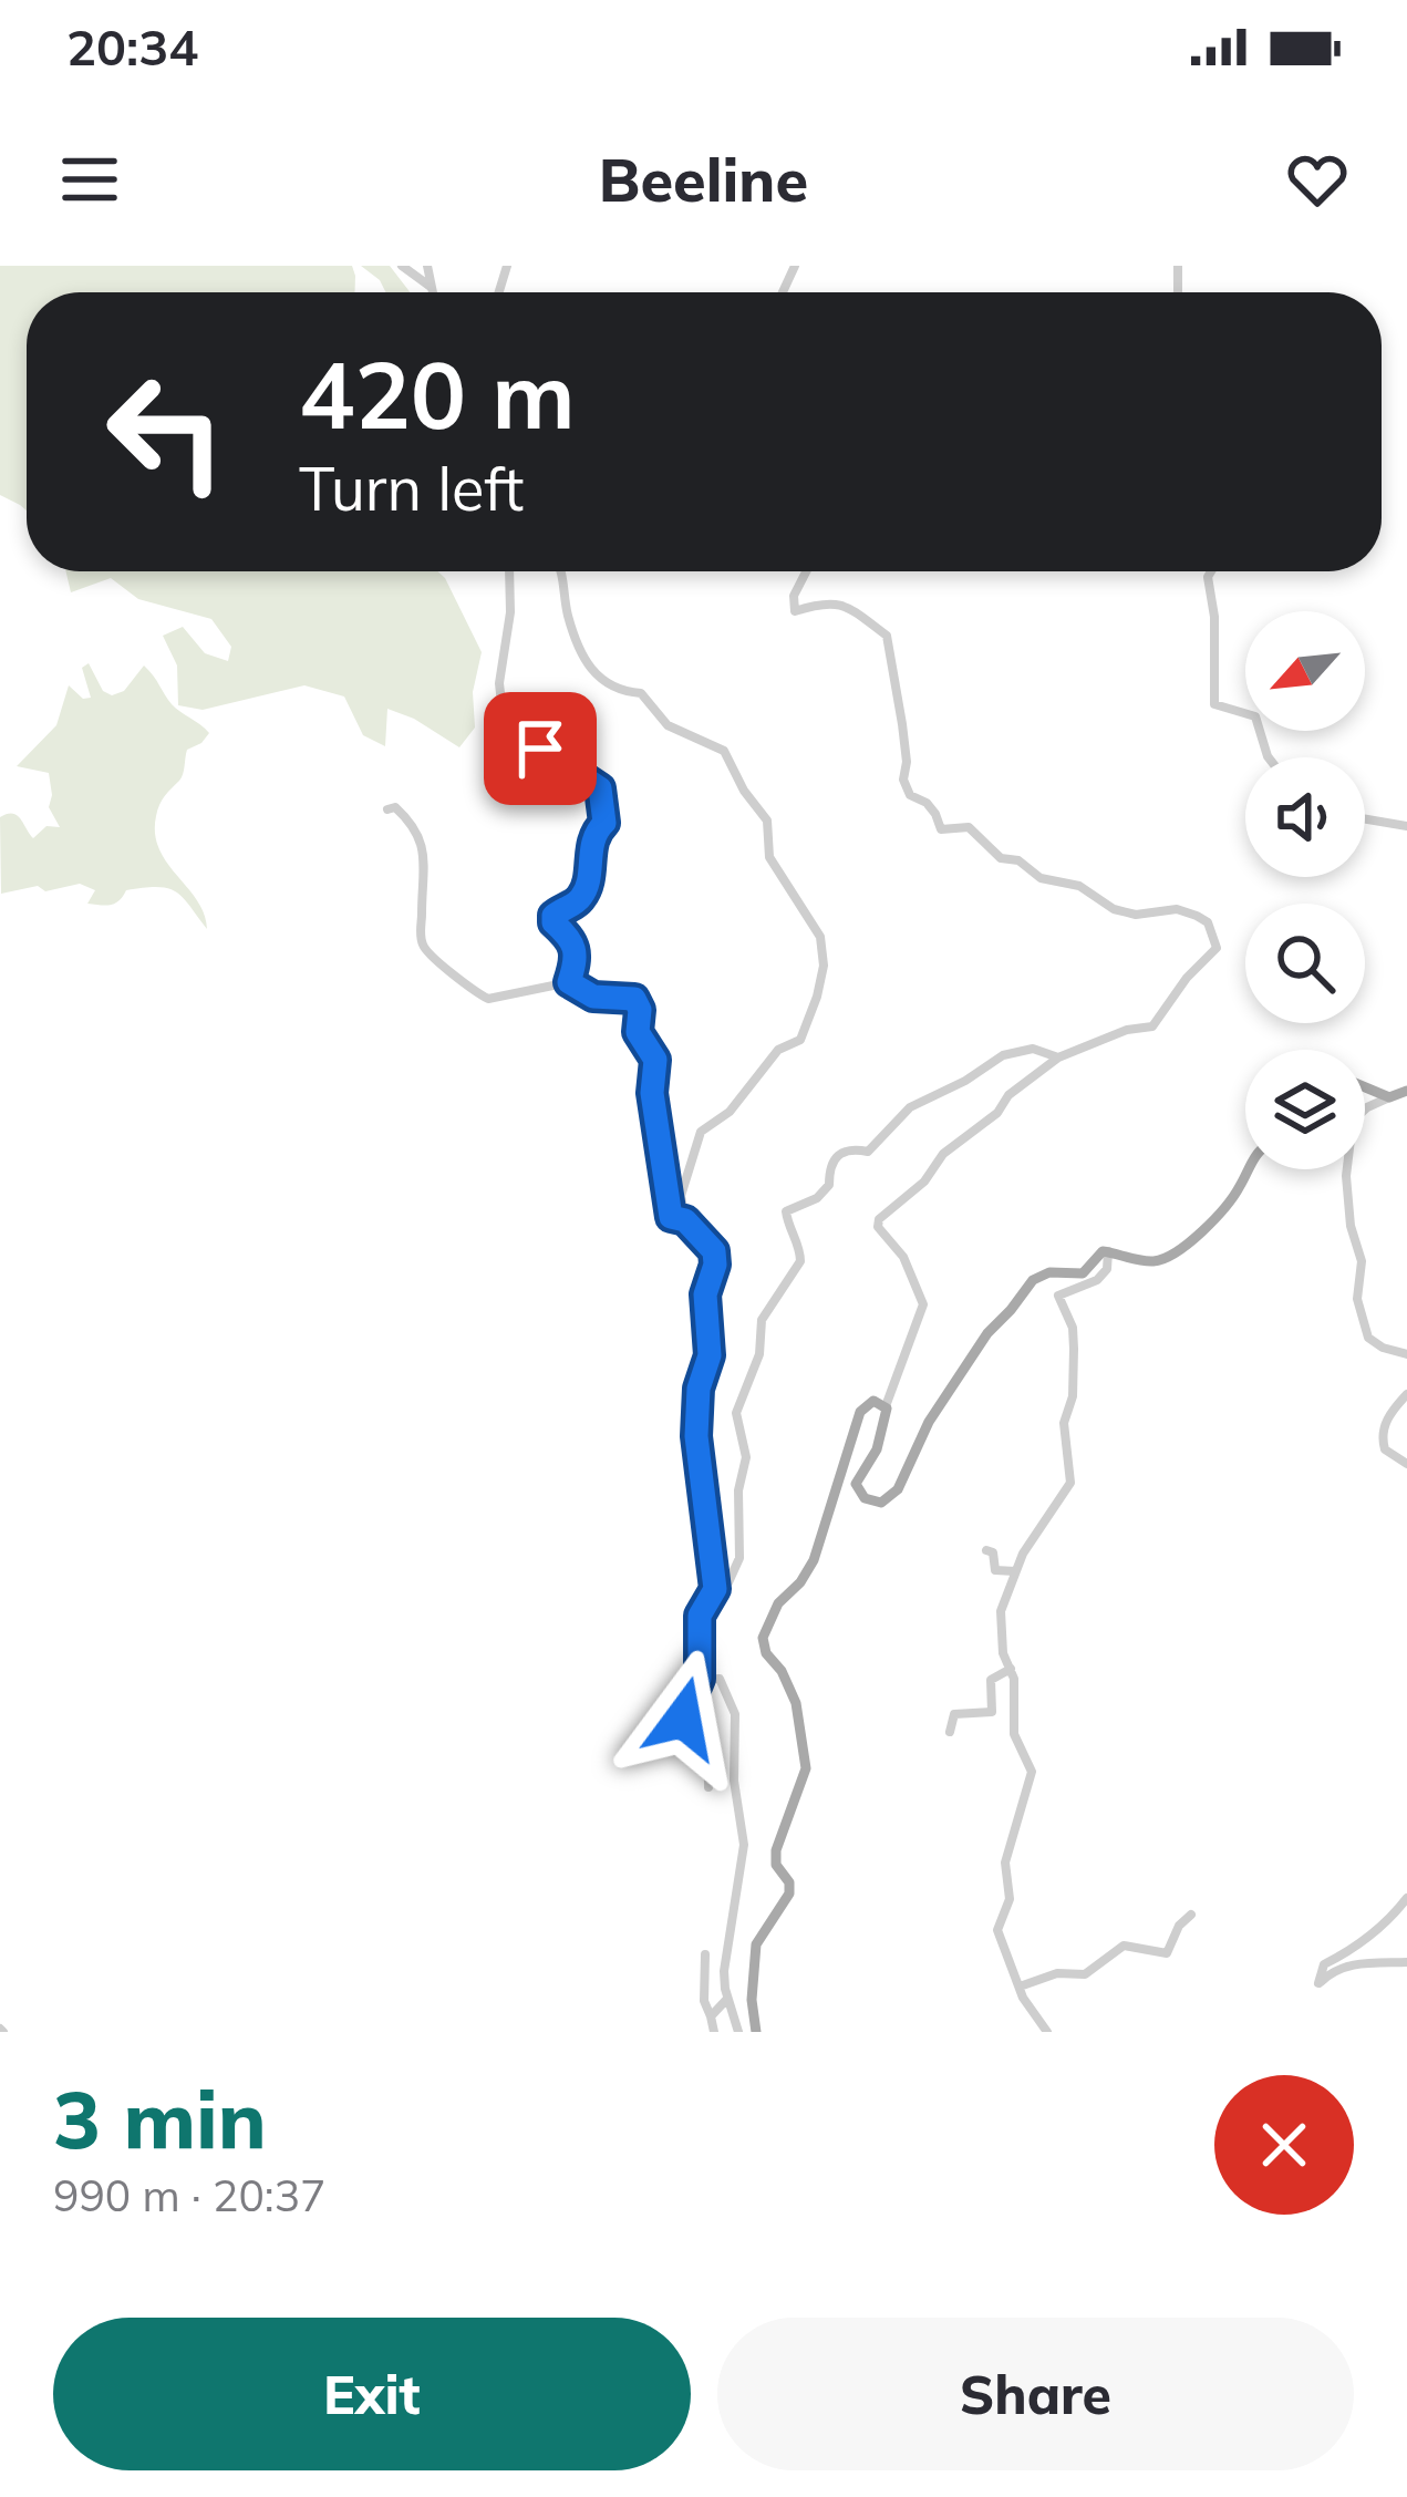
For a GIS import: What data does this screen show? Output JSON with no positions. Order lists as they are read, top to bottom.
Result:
{
  "north": "bottom left",
  "page": {
    "status": "20:34",
    "header": "Beeline",
    "turn": ["420 m", "Turn left"],
    "heading": ["3 min", "990 m · 20:37"],
    "buttons": ["Exit", "Share"]
  }
}
